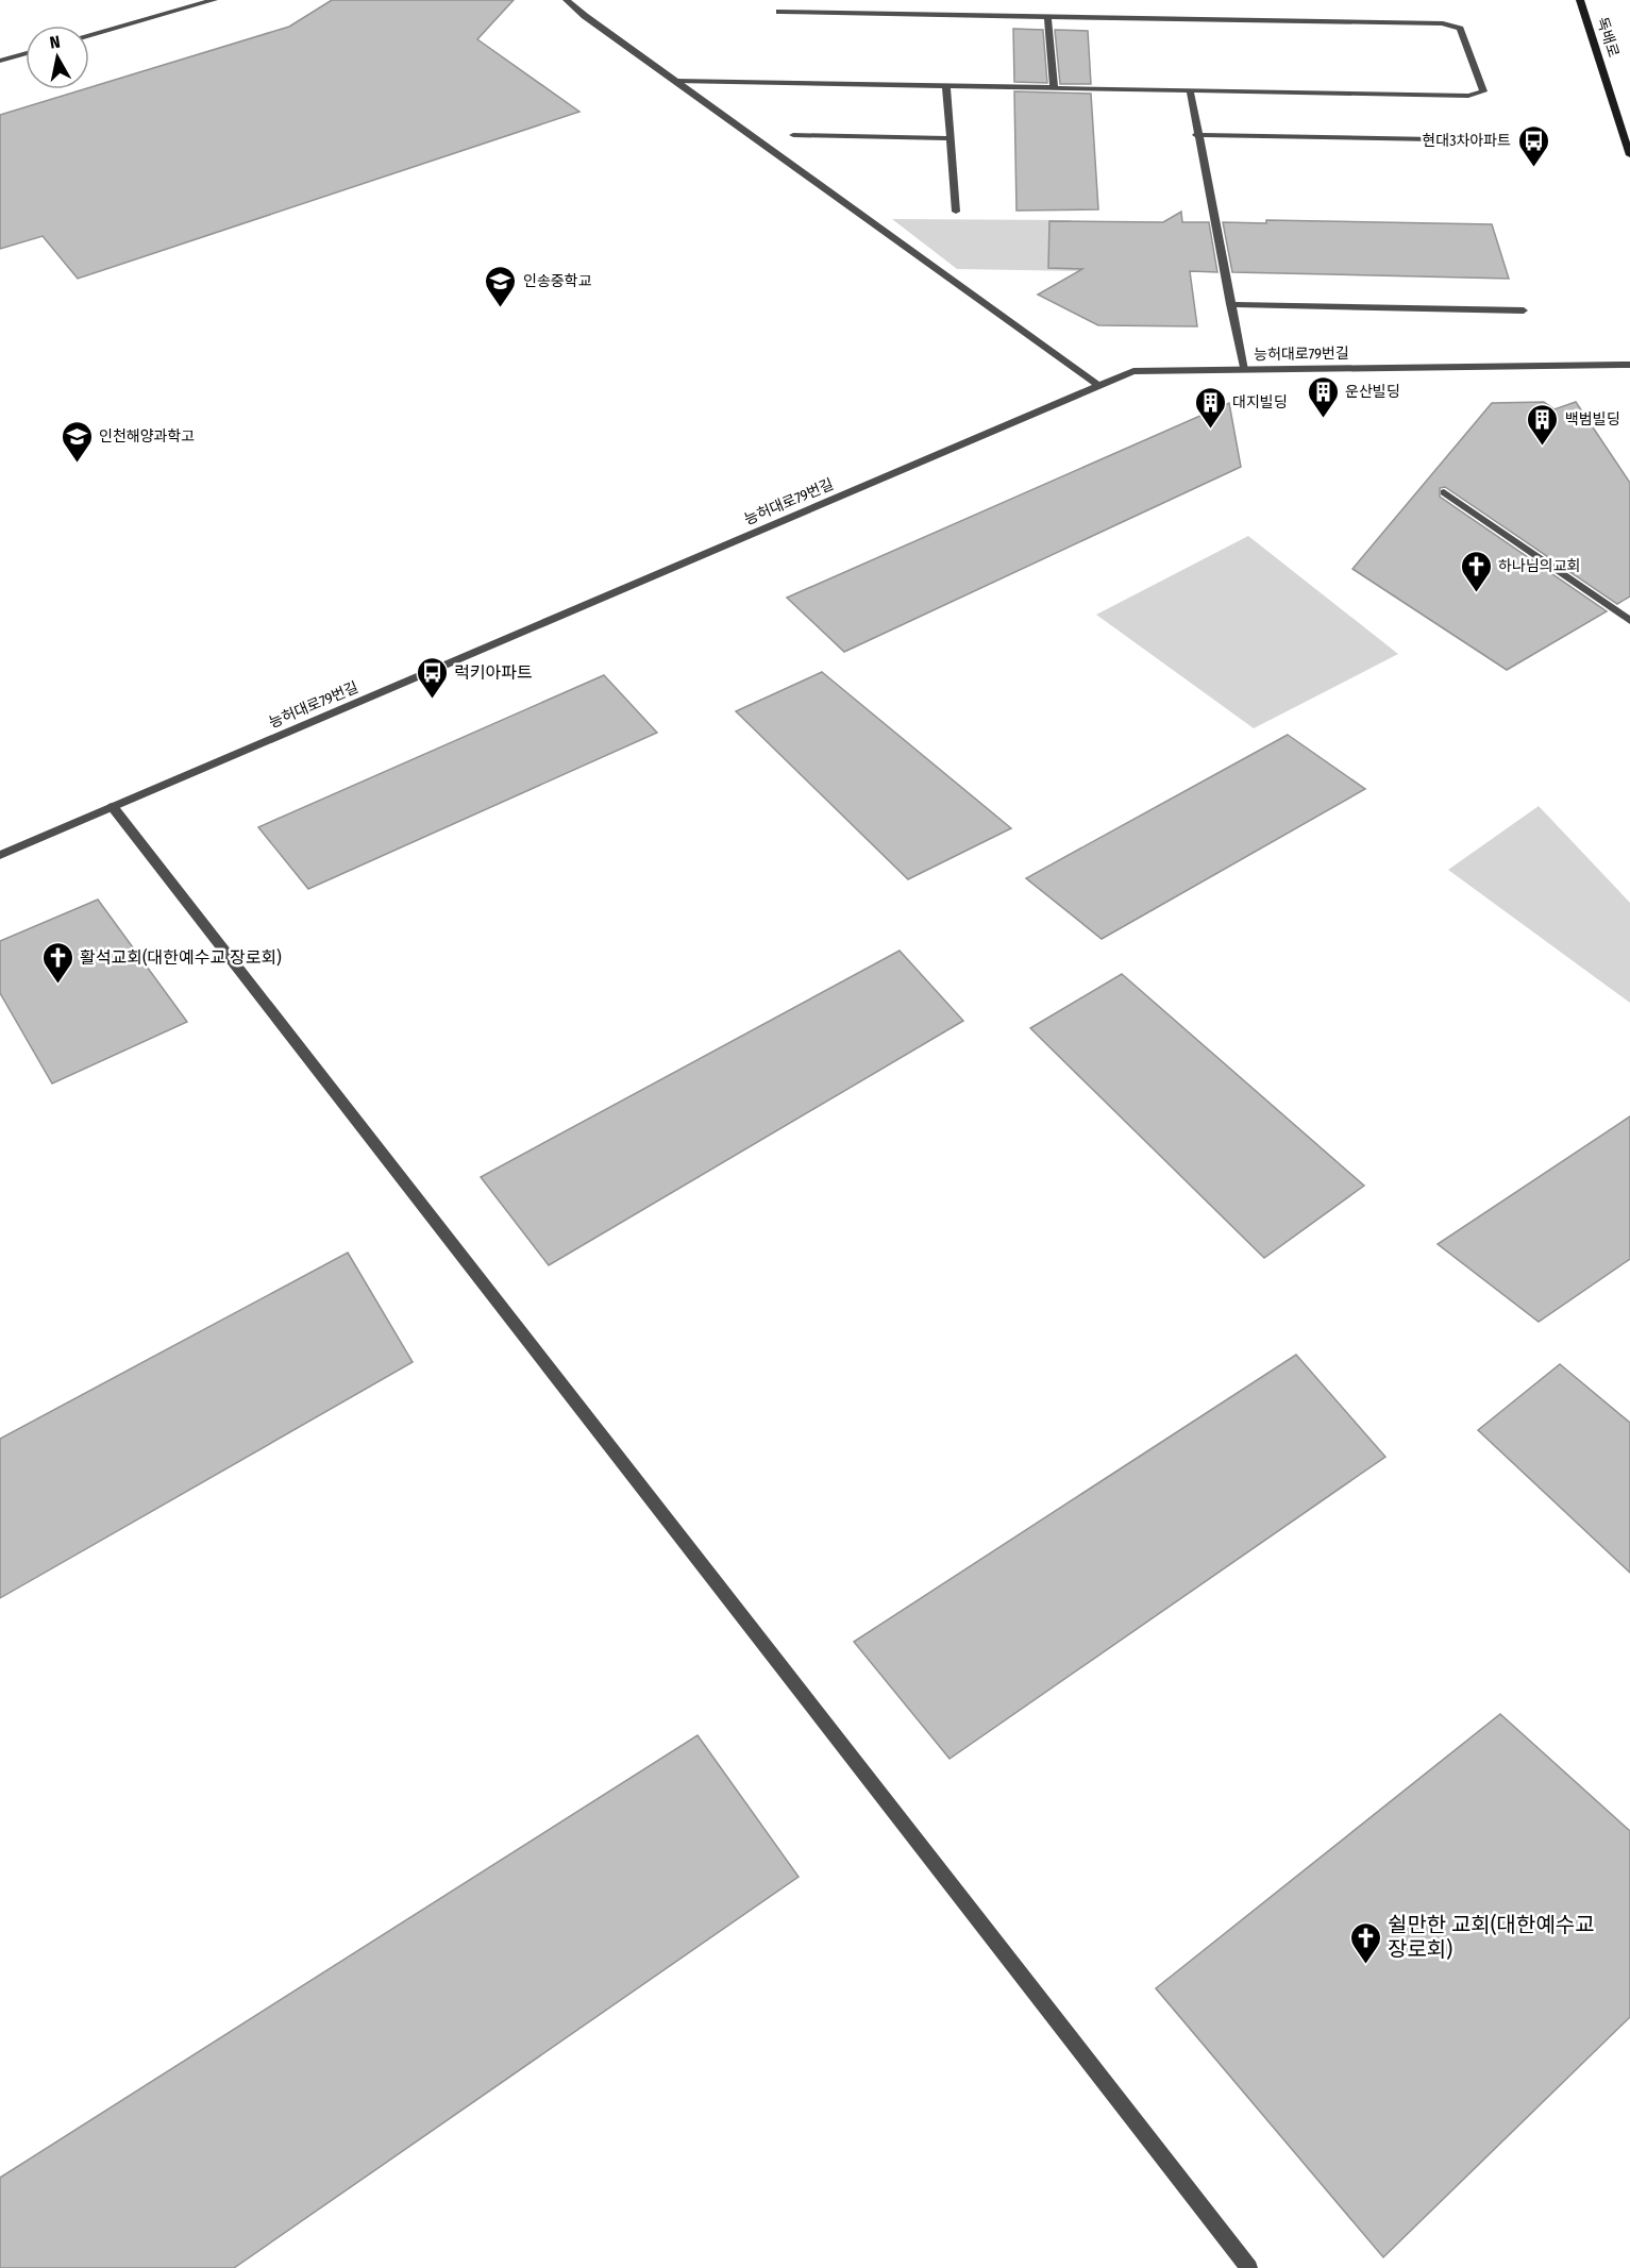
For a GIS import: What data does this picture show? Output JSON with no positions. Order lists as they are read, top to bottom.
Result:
{
  "streets": {
    "main road": ["독배로"],
    "street": ["능허대로79번길"]
  },
  "places": {
    "bus stop": ["현대3차아파트", "럭키아파트"],
    "school or university": ["인송중학교", "인천해양과학고"],
    "building": ["운산빌딩", "대지빌딩", "백범빌딩"],
    "church": ["하나님의교회", "활석교회(대한예수교 장로회)", "쉴만한 교회(대한예수교 장로회)"]
  },
  "north": "top"
}
